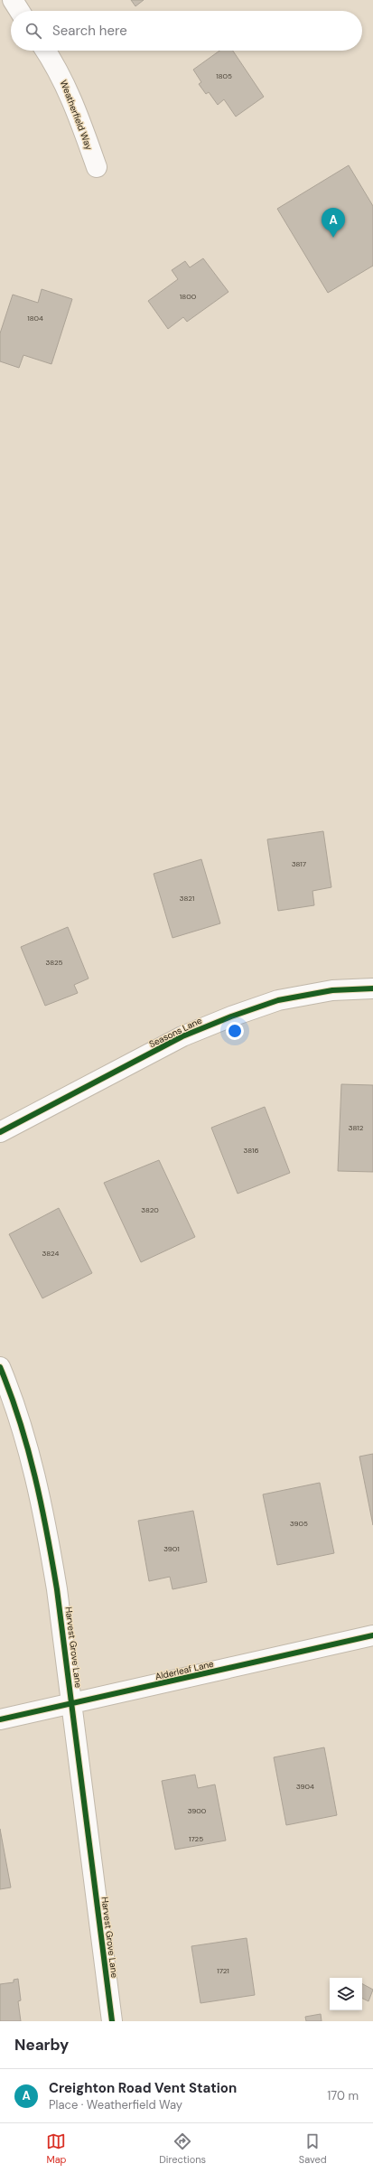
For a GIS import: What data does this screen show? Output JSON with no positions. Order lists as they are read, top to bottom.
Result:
{
  "streets": {
    "street": [
      "Weatherfield Way",
      "Seasons Lane",
      "Harvest Grove Lane",
      "Alderleaf Lane"
    ]
  },
  "crossings": [
    ["Harvest Grove Lane", "Alderleaf Lane"]
  ],
  "house_numbers": [
    "1805",
    "1800",
    "1804",
    "3817",
    "3821",
    "3825",
    "3812",
    "3816",
    "3820",
    "3824",
    "3905",
    "3901",
    "3904",
    "3900",
    "1725",
    "1721"
  ],
  "page": {
    "search": "Search here",
    "pins": "A",
    "heading": "Nearby",
    "list": [
      {
        "mark": "A",
        "name": "Creighton Road Vent Station",
        "note": "Place · Weatherfield Way",
        "value": "170 m"
      }
    ],
    "nav": ["Map", "Directions", "Saved"]
  }
}
